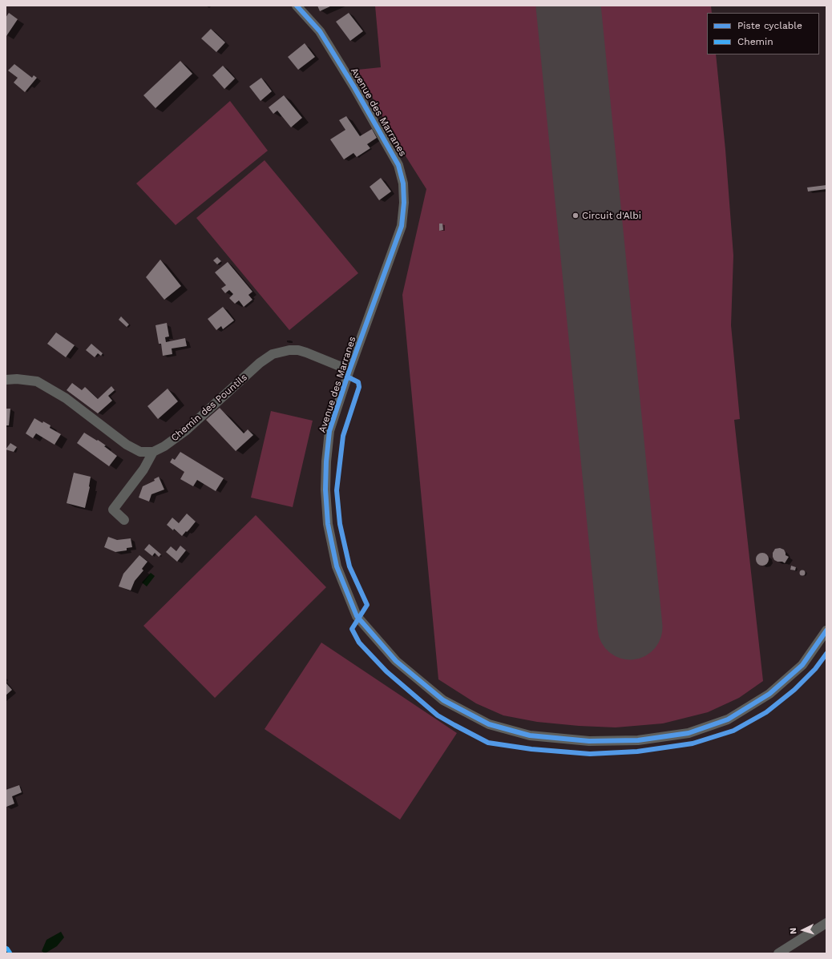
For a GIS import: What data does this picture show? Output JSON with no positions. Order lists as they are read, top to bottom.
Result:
{
  "streets": {
    "street": ["Avenue des Marranes", "Chemin des Pountils"]
  },
  "crossings": [
    ["Avenue des Marranes", "Chemin des Pountils"]
  ],
  "places": ["Circuit d'Albi"],
  "legend": ["Piste cyclable", "Chemin"],
  "north": "left"
}
